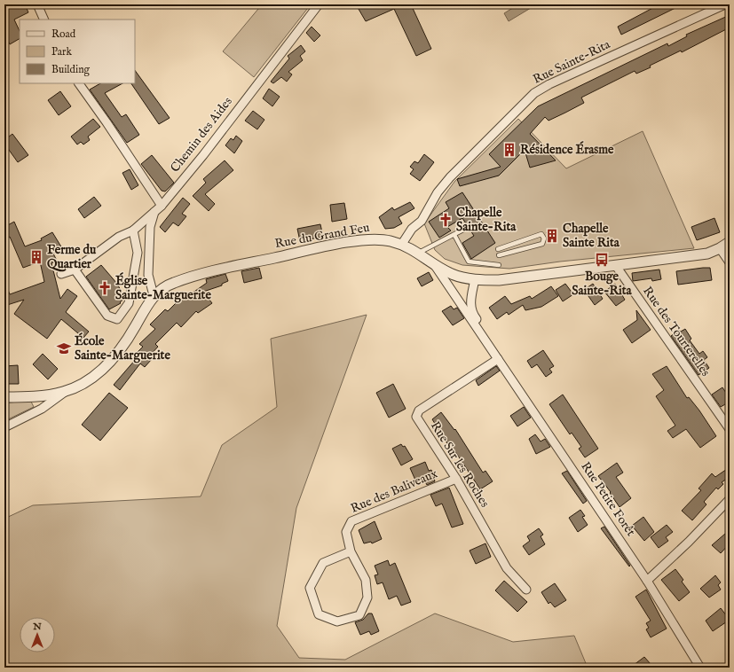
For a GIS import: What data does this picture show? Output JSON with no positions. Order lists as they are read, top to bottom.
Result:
{
  "streets": {
    "street": [
      "Rue Sainte-Rita",
      "Chemin des Aides",
      "Rue du Grand Feu",
      "Rue des Tourterelles",
      "Rue Sur les Roches",
      "Rue des Baliveaux",
      "Rue Petite Forêt"
    ]
  },
  "crossings": [
    ["Rue Sainte-Rita", "Rue du Grand Feu"],
    ["Rue du Grand Feu", "Rue des Tourterelles"],
    ["Rue du Grand Feu", "Rue Petite Forêt"],
    ["Rue Sur les Roches", "Rue des Baliveaux"],
    ["Rue Sur les Roches", "Rue Petite Forêt"]
  ],
  "places": {
    "building": ["Résidence Érasme", "Chapelle Sainte Rita", "Ferme du Quartier"],
    "church": ["Chapelle Sainte-Rita", "Église Sainte-Marguerite"],
    "bus stop": ["Bouge Sainte-Rita"],
    "school or university": ["École Sainte-Marguerite"]
  },
  "legend": ["Road", "Park", "Building"],
  "north": "top"
}
